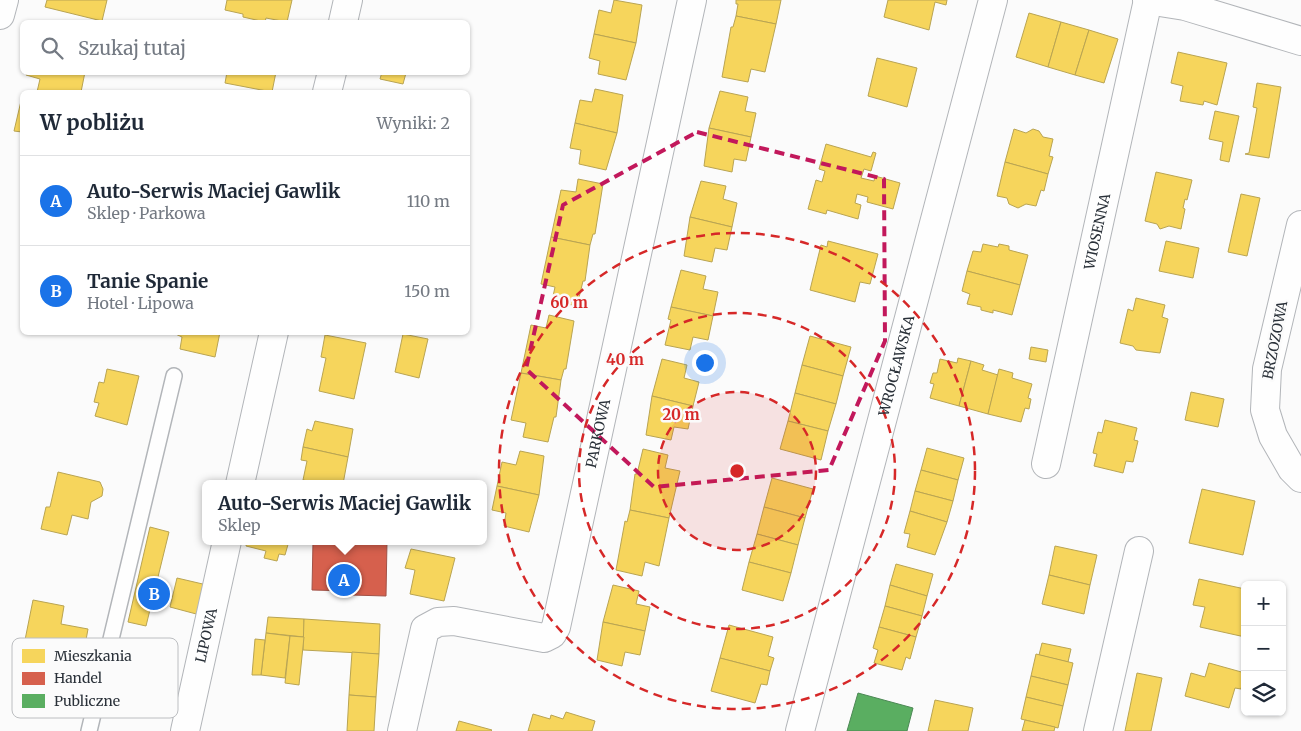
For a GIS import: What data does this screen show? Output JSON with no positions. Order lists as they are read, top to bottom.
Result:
{
  "streets": {
    "street": [
      "WIOSENNA",
      "BRZOZOWA",
      "WROCŁAWSKA",
      "PARKOWA",
      "LIPOWA"
    ]
  },
  "legend": ["Mieszkania", "Handel", "Publiczne"],
  "page": {
    "search": "Szukaj tutaj",
    "heading": ["W pobliżu", "Wyniki: 2"],
    "list": [
      {
        "mark": "A",
        "name": "Auto-Serwis Maciej Gawlik",
        "note": "Sklep · Parkowa",
        "value": "110 m"
      },
      {
        "mark": "B",
        "name": "Tanie Spanie",
        "note": "Hotel · Lipowa",
        "value": "150 m"
      }
    ],
    "popup": ["Auto-Serwis Maciej Gawlik", "Sklep"],
    "pins": ["A", "B"],
    "map_buttons": ["+", "−"]
  },
  "rings": ["60 m", "40 m", "20 m"]
}
